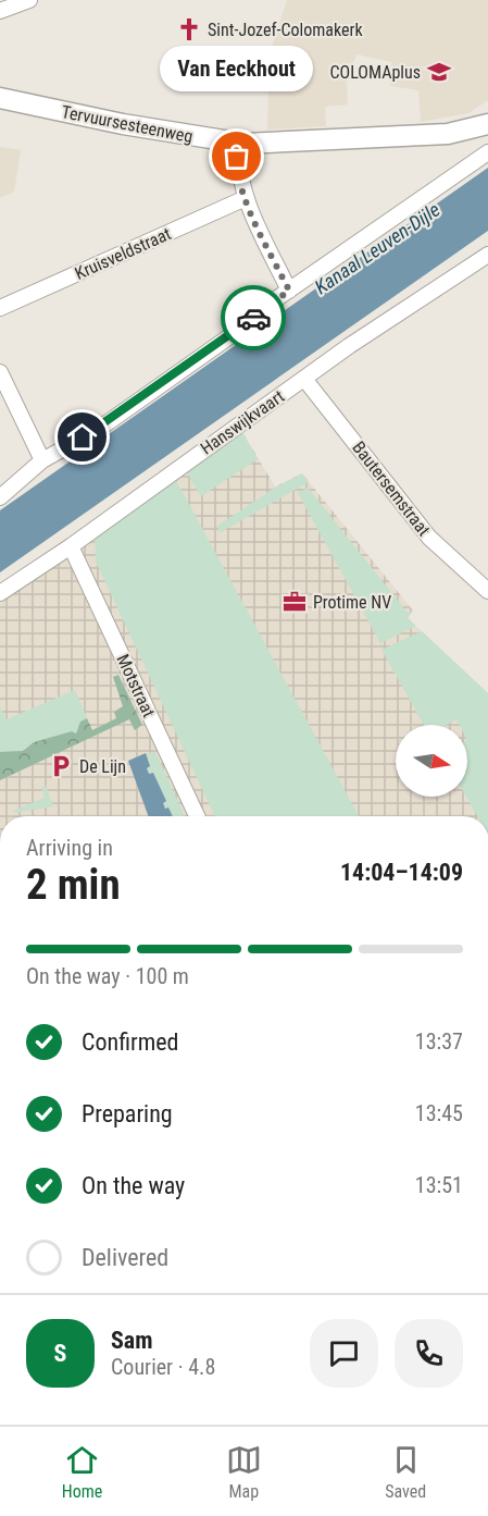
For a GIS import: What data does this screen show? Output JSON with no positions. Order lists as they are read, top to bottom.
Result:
{
  "streets": {
    "street": [
      "Tervuursesteenweg",
      "Kruisveldstraat",
      "Hanswijkvaart",
      "Bautersemstraat",
      "Motstraat"
    ]
  },
  "crossings": [
    ["Hanswijkvaart", "Bautersemstraat"],
    ["Hanswijkvaart", "Motstraat"]
  ],
  "water": ["Kanaal Leuven-Dijle"],
  "places": {
    "church": ["Sint-Jozef-Colomakerk"],
    "school or university": ["COLOMAplus"],
    "other": ["Van Eeckhout"],
    "office": ["Protime NV"],
    "parking": ["De Lijn"]
  },
  "north": "right",
  "page": {
    "bubble": "Van Eeckhout",
    "heading": ["2 min", "Arriving in", "14:04–14:09"],
    "panel": ["Sam", "Courier · 4.8"],
    "bar": "On the way · 100 m",
    "list": [
      ["Confirmed", "13:37"],
      ["Preparing", "13:45"],
      ["On the way", "13:51"],
      "Delivered"
    ],
    "round": "S",
    "tabs": ["Home", "Map", "Saved"]
  }
}
